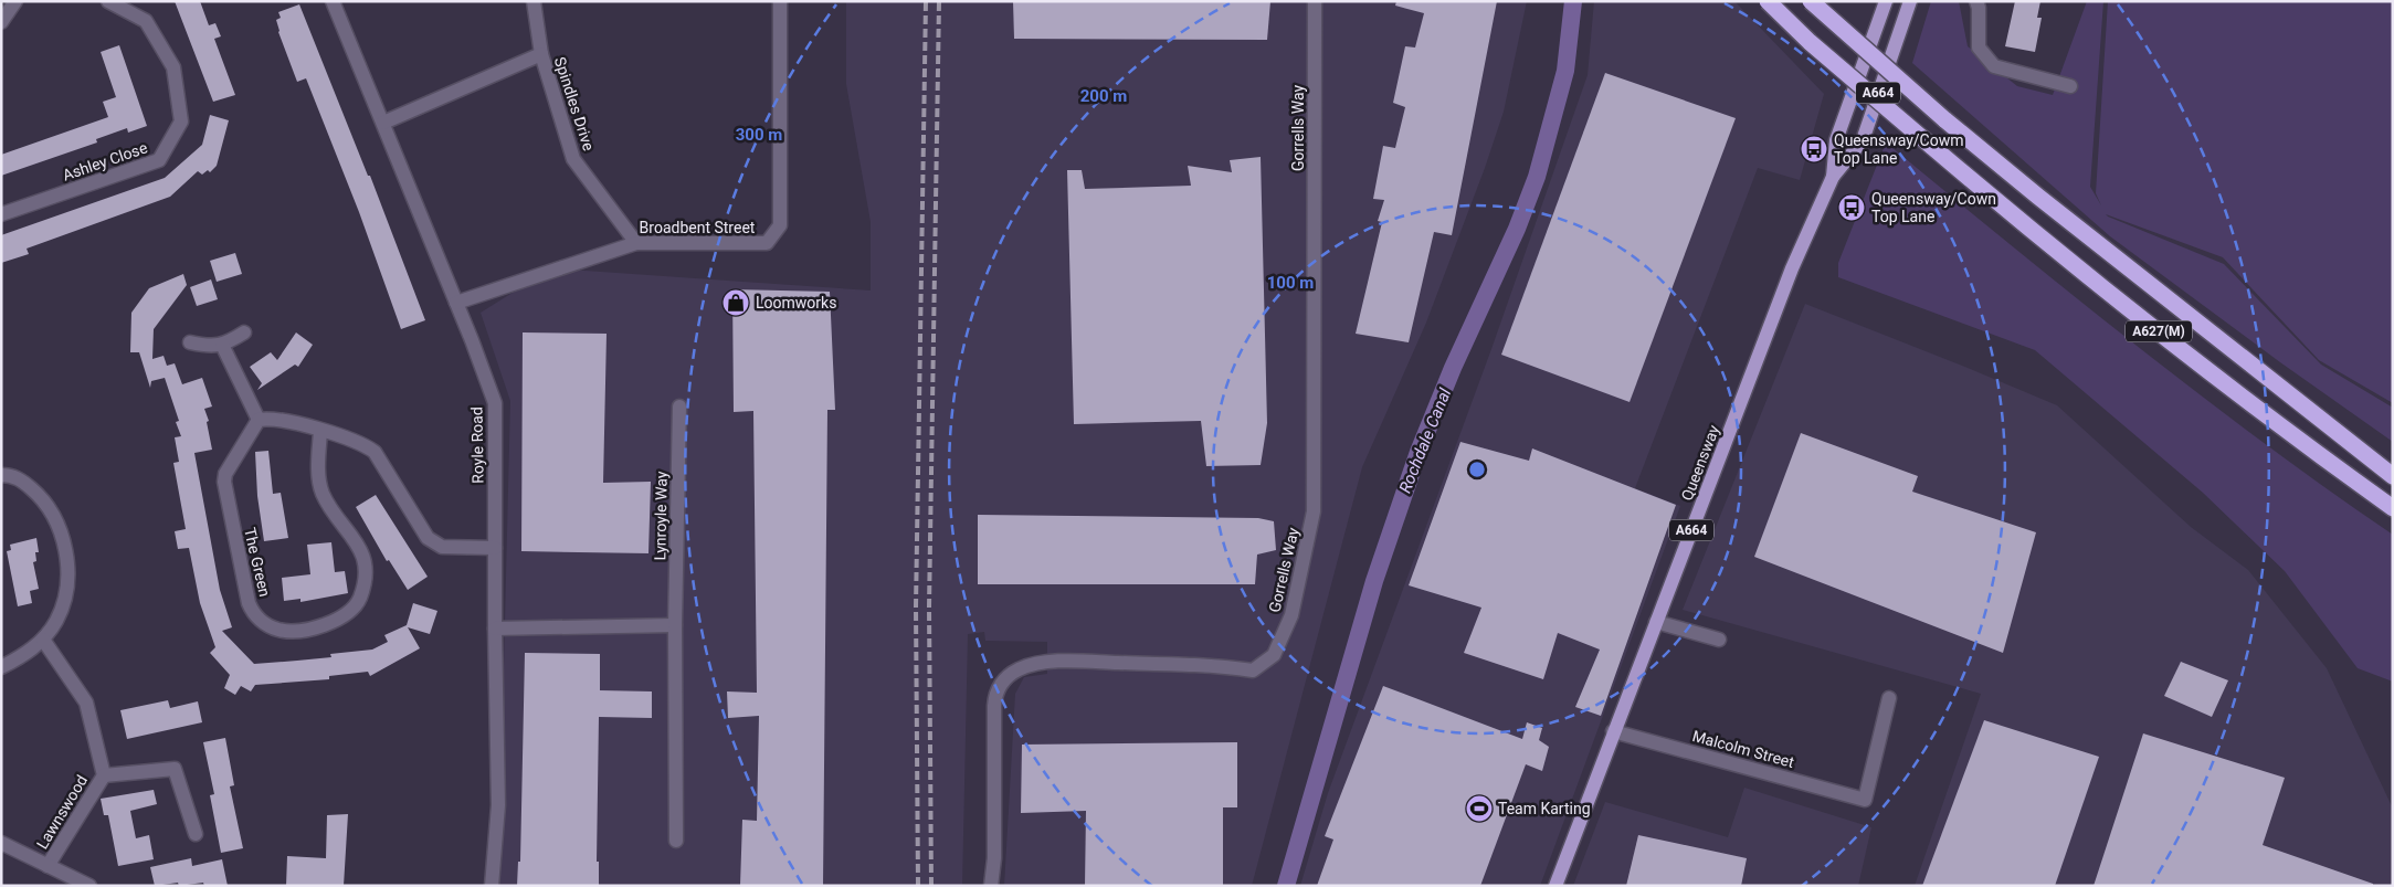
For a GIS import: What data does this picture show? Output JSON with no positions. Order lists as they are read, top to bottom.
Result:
{
  "streets": {
    "highway": ["A627(M)"],
    "main road": ["A664", "Queensway"],
    "street": [
      "Spindles Drive",
      "Gorrells Way",
      "Ashley Close",
      "Broadbent Street",
      "Royle Road",
      "Lynroyle Way",
      "The Green",
      "Malcolm Street",
      "Lawnswood"
    ]
  },
  "crossings": [
    ["Spindles Drive", "Broadbent Street"],
    ["Spindles Drive", "Royle Road"],
    ["Broadbent Street", "Royle Road"],
    ["Queensway", "Malcolm Street"]
  ],
  "water": ["Rochdale Canal"],
  "places": {
    "bus stop": ["Queensway/Cowm Top Lane", "Queensway/Cown Top Lane"],
    "shop": ["Loomworks"],
    "sports": ["Team Karting"]
  },
  "rings": ["200 m", "300 m", "100 m"]
}
